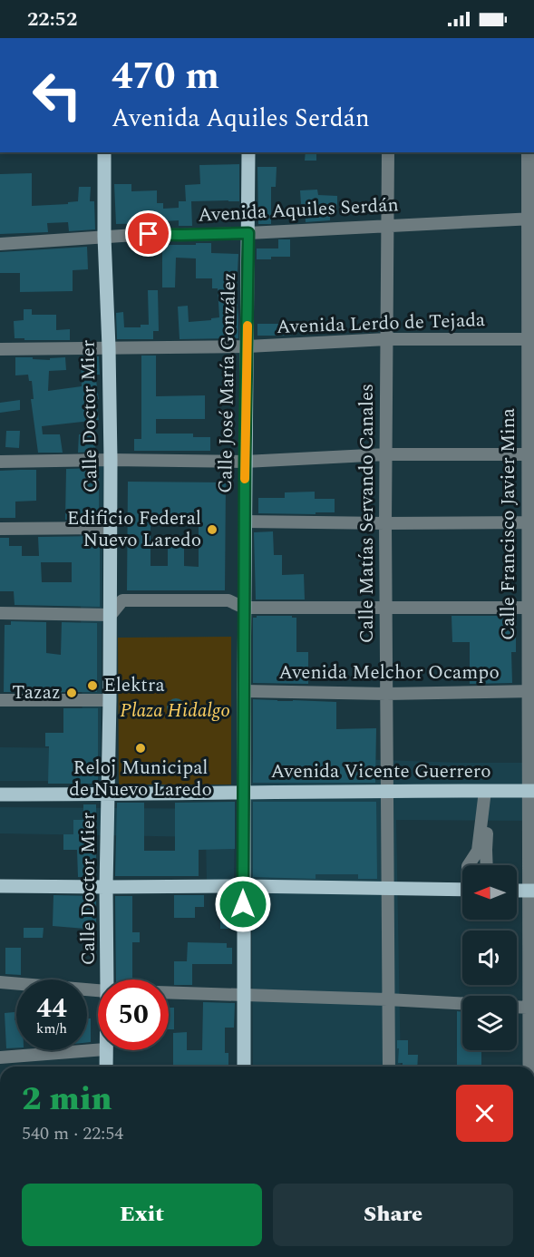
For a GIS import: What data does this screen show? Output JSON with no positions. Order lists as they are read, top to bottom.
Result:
{
  "streets": {
    "main road": ["Calle José María González", "Calle Doctor Mier", "Avenida Vicente Guerrero"],
    "street": [
      "Avenida Aquiles Serdán",
      "Avenida Lerdo de Tejada",
      "Calle Matías Servando Canales",
      "Calle Francisco Javier Mina",
      "Avenida Melchor Ocampo"
    ]
  },
  "crossings": [
    ["Avenida Aquiles Serdán", "Calle José María González"],
    ["Avenida Aquiles Serdán", "Calle Doctor Mier"],
    ["Avenida Aquiles Serdán", "Calle Matías Servando Canales"],
    ["Avenida Aquiles Serdán", "Calle Francisco Javier Mina"],
    ["Avenida Lerdo de Tejada", "Calle José María González"],
    ["Avenida Lerdo de Tejada", "Calle Doctor Mier"],
    ["Avenida Lerdo de Tejada", "Calle Matías Servando Canales"],
    ["Avenida Lerdo de Tejada", "Calle Francisco Javier Mina"],
    ["Calle José María González", "Avenida Melchor Ocampo"],
    ["Calle José María González", "Avenida Vicente Guerrero"],
    ["Calle Doctor Mier", "Avenida Vicente Guerrero"],
    ["Calle Matías Servando Canales", "Avenida Melchor Ocampo"],
    ["Calle Matías Servando Canales", "Avenida Vicente Guerrero"],
    ["Calle Francisco Javier Mina", "Avenida Melchor Ocampo"],
    ["Calle Francisco Javier Mina", "Avenida Vicente Guerrero"]
  ],
  "parks": ["Plaza Hidalgo"],
  "places": [
    "Edificio Federal Nuevo Laredo",
    "Elektra",
    "Tazaz",
    "Reloj Municipal de Nuevo Laredo"
  ],
  "north": "left",
  "page": {
    "status": "22:52",
    "turn": ["470 m", "Avenida Aquiles Serdán"],
    "speed": "44 km/h",
    "limit": "50",
    "heading": ["2 min", "540 m · 22:54"],
    "buttons": ["Exit", "Share"]
  }
}
